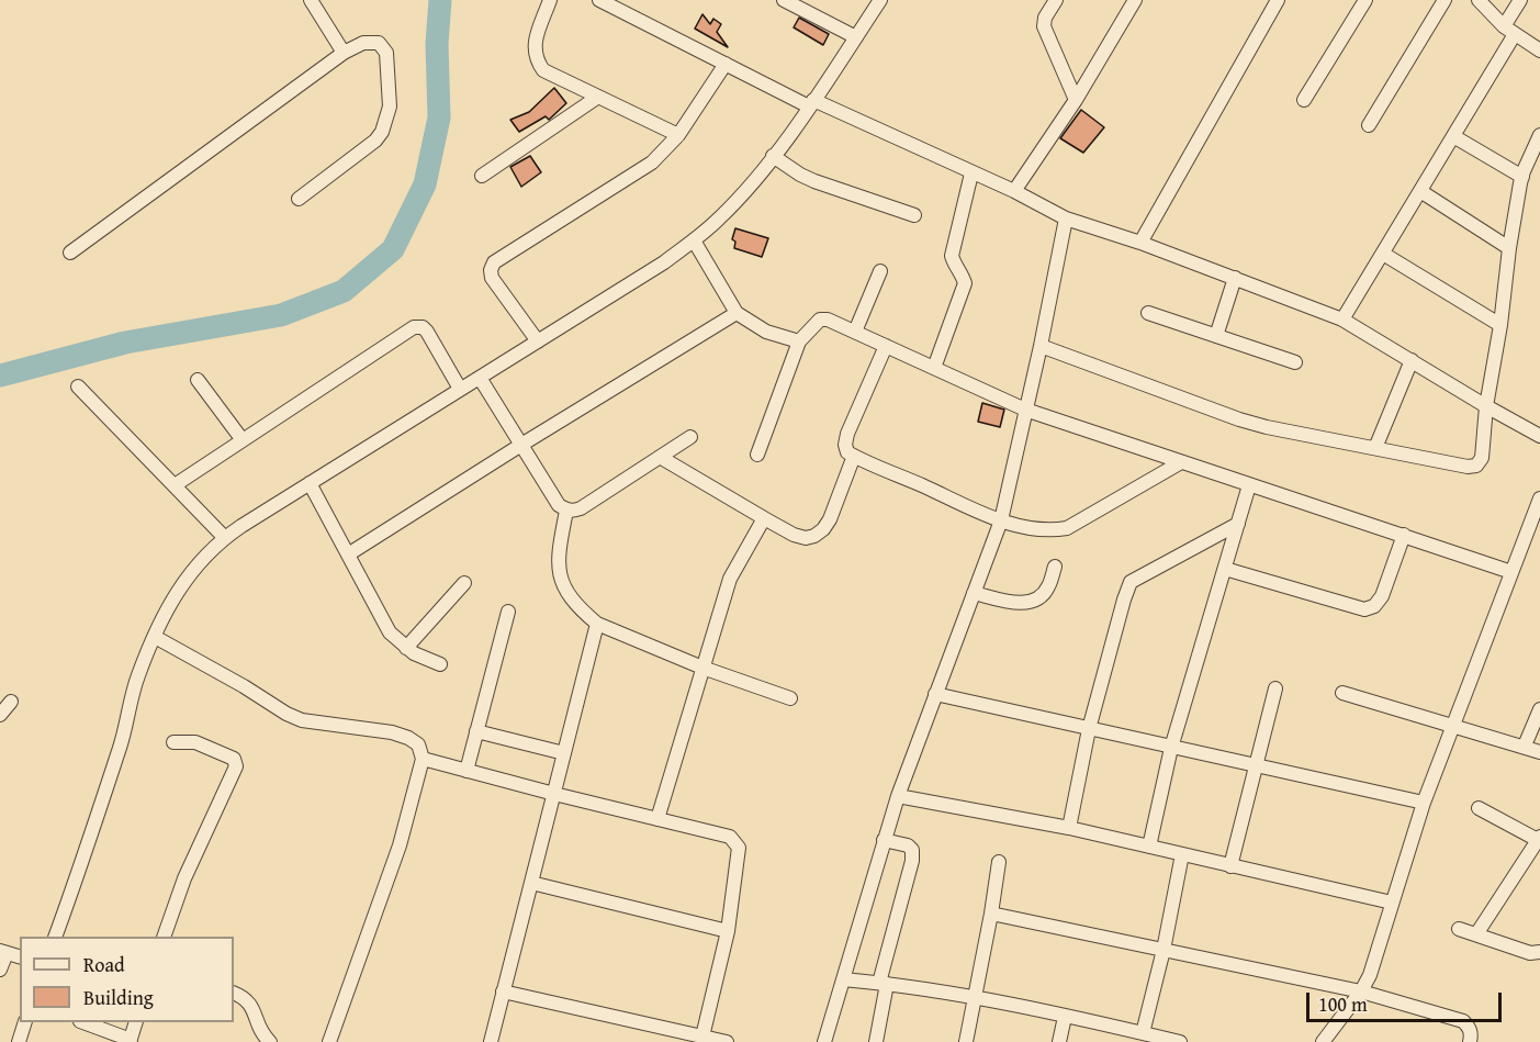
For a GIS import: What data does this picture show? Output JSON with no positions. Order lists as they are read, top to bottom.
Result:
{
  "legend": ["Road", "Building"],
  "scale_bar": "100 m"
}
